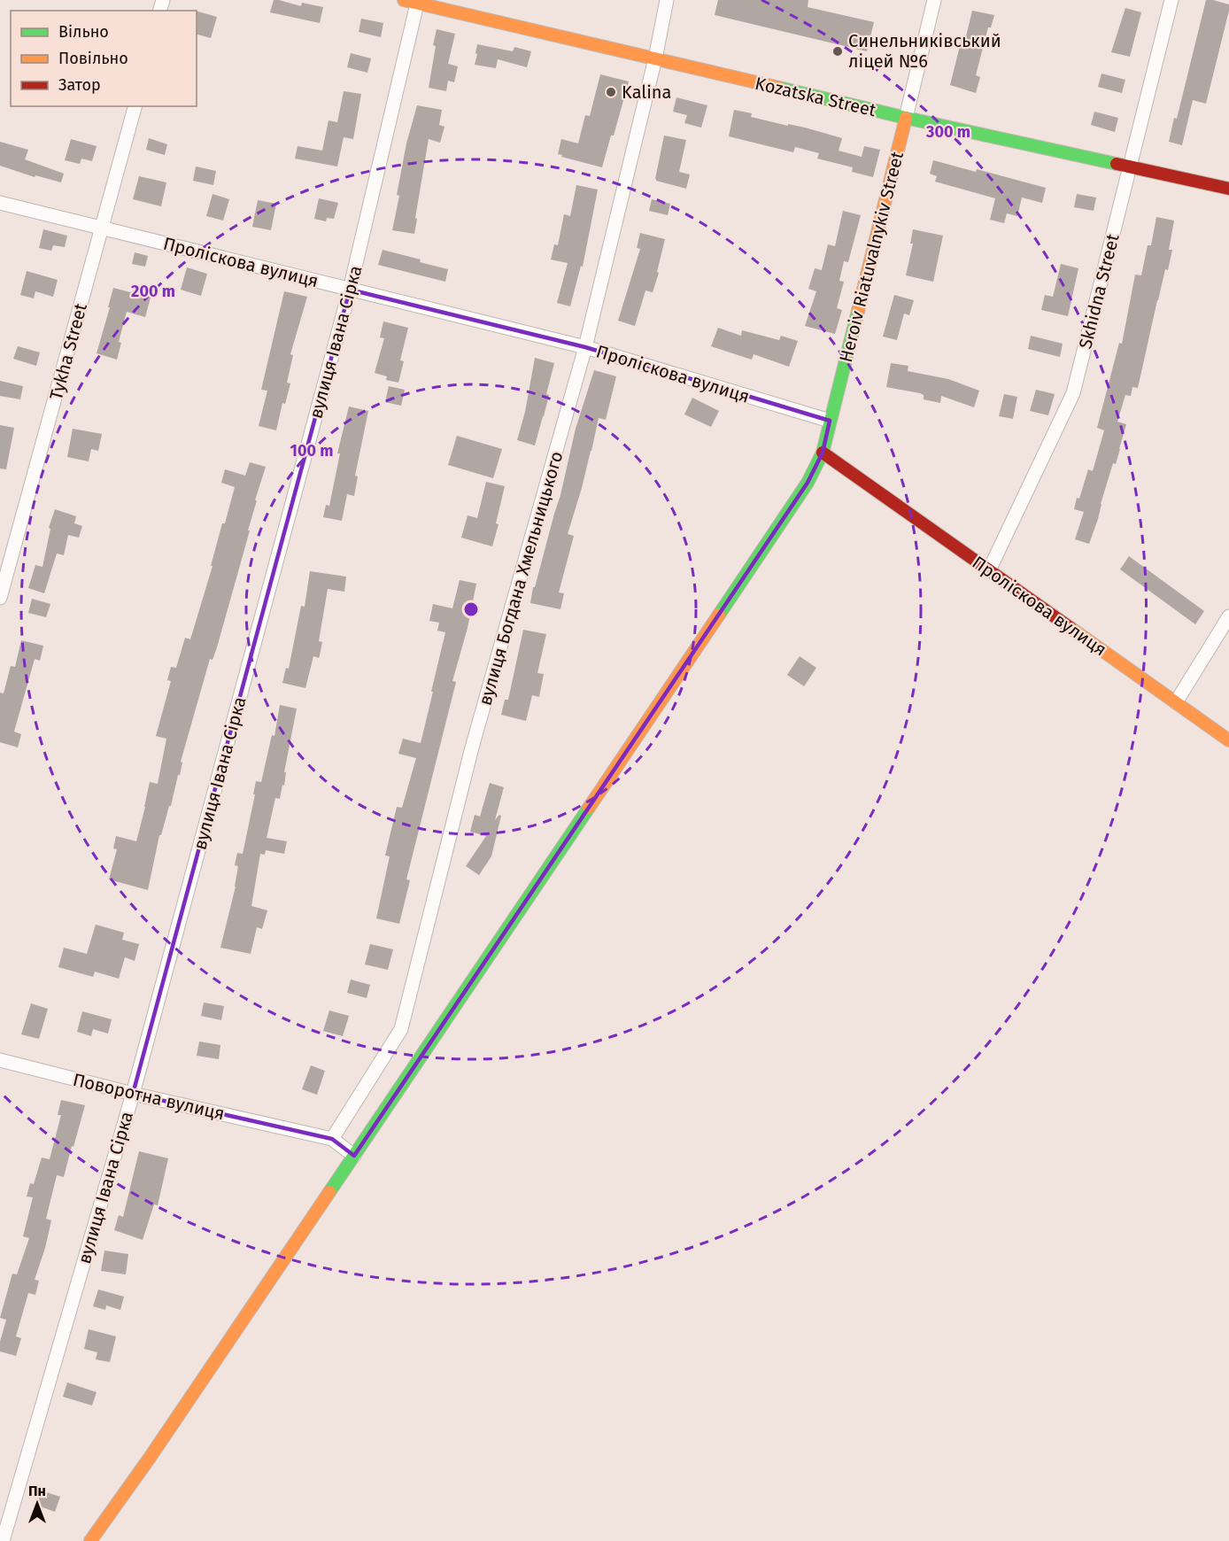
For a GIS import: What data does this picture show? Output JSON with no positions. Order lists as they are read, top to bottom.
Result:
{
  "streets": {
    "street": [
      "Kozatska Street",
      "Heroiv Riatuvalnykiv Street",
      "Проліскова вулиця",
      "Skhidna Street",
      "вулиця Івана Сірка",
      "Tykha Street",
      "вулиця Богдана Хмельницького",
      "Поворотна вулиця"
    ]
  },
  "crossings": [
    ["Kozatska Street", "Heroiv Riatuvalnykiv Street"],
    ["Kozatska Street", "Skhidna Street"],
    ["Kozatska Street", "вулиця Івана Сірка"],
    ["Kozatska Street", "вулиця Богдана Хмельницького"],
    ["Heroiv Riatuvalnykiv Street", "Проліскова вулиця"],
    ["Проліскова вулиця", "Skhidna Street"],
    ["Проліскова вулиця", "вулиця Івана Сірка"],
    ["Проліскова вулиця", "Tykha Street"],
    ["Проліскова вулиця", "вулиця Богдана Хмельницького"],
    ["вулиця Івана Сірка", "Поворотна вулиця"],
    ["вулиця Богдана Хмельницького", "Поворотна вулиця"]
  ],
  "places": ["Синельниківський ліцей №6", "Kalina"],
  "legend": ["Вільно", "Повільно", "Затор"],
  "north": "top",
  "rings": ["300 m", "200 m", "100 m"]
}
